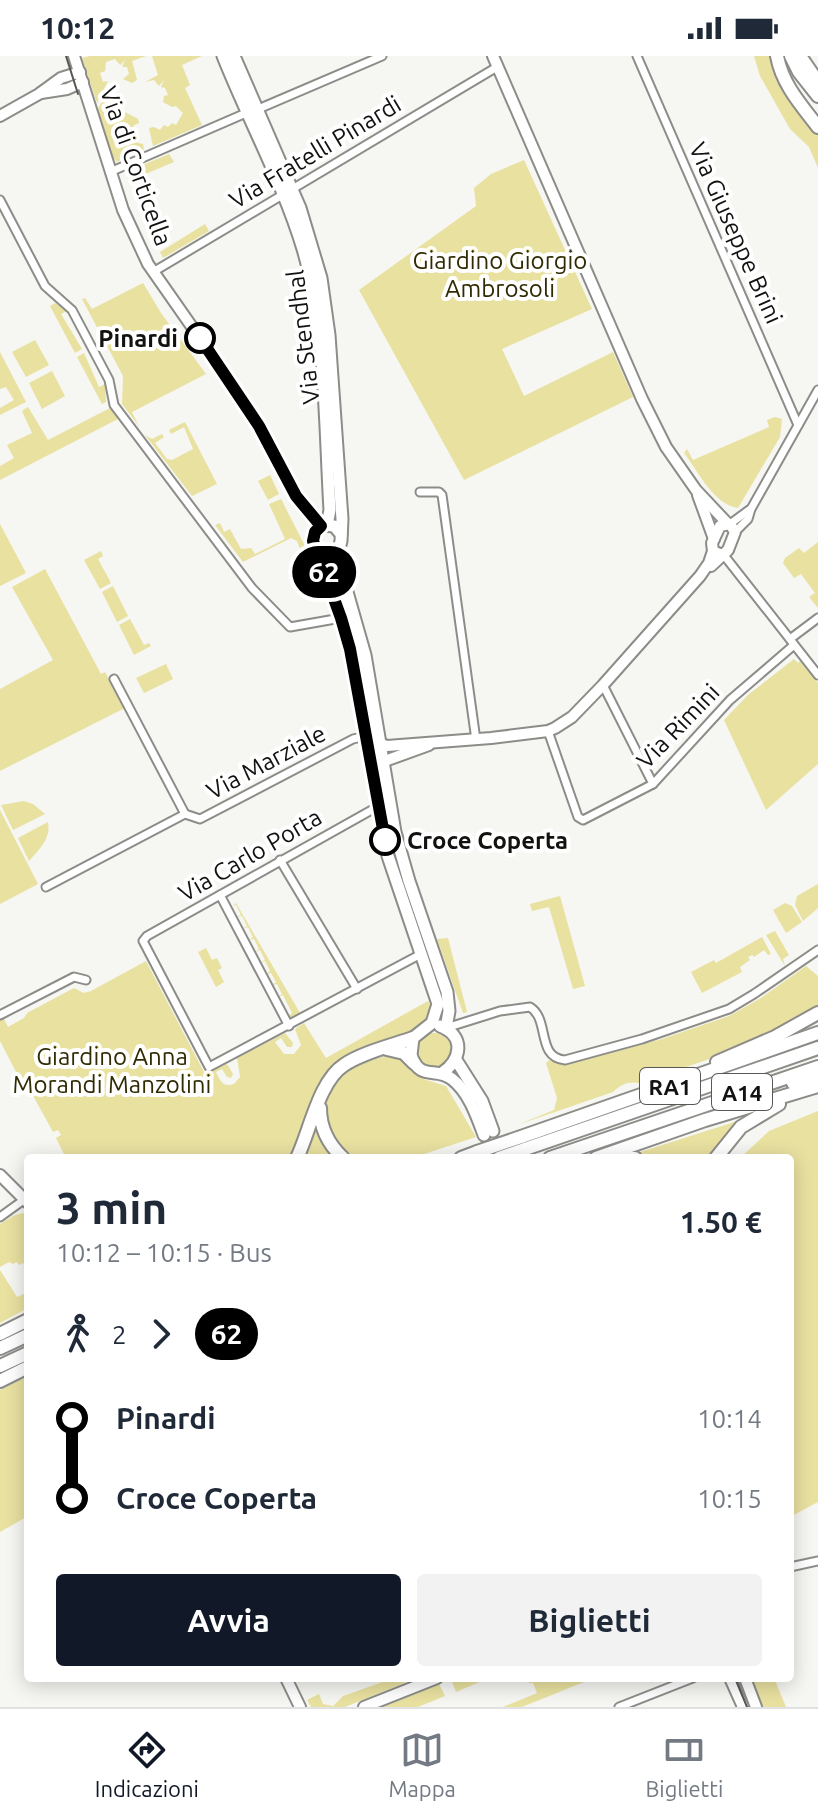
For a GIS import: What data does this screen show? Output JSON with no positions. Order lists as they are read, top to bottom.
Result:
{
  "streets": {
    "highway": ["RA1", "A14"],
    "main road": ["Via Stendhal"],
    "street": [
      "Via Fratelli Pinardi",
      "Via di Corticella",
      "Via Giuseppe Brini",
      "Via Rimini",
      "Via Marziale",
      "Via Carlo Porta"
    ]
  },
  "crossings": [
    ["Via Fratelli Pinardi", "Via di Corticella"],
    ["Via Fratelli Pinardi", "Via Stendhal"],
    ["Via di Corticella", "Via Stendhal"],
    ["RA1", "A14"]
  ],
  "parks": ["Giardino Giorgio Ambrosoli", "Giardino Anna Morandi Manzolini"],
  "places": ["Pinardi", "Croce Coperta"],
  "lines": ["bus line 62"],
  "page": {
    "status": "10:12",
    "on_map": "62",
    "heading": ["3 min", "10:12 – 10:15 · Bus", "1.50 €"],
    "legs": ["2", "62"],
    "list": [
      {
        "name": "Pinardi",
        "value": "10:14"
      },
      {
        "name": "Croce Coperta",
        "value": "10:15"
      }
    ],
    "buttons": ["Avvia", "Biglietti"],
    "tabs": ["Indicazioni", "Mappa", "Biglietti"]
  }
}
